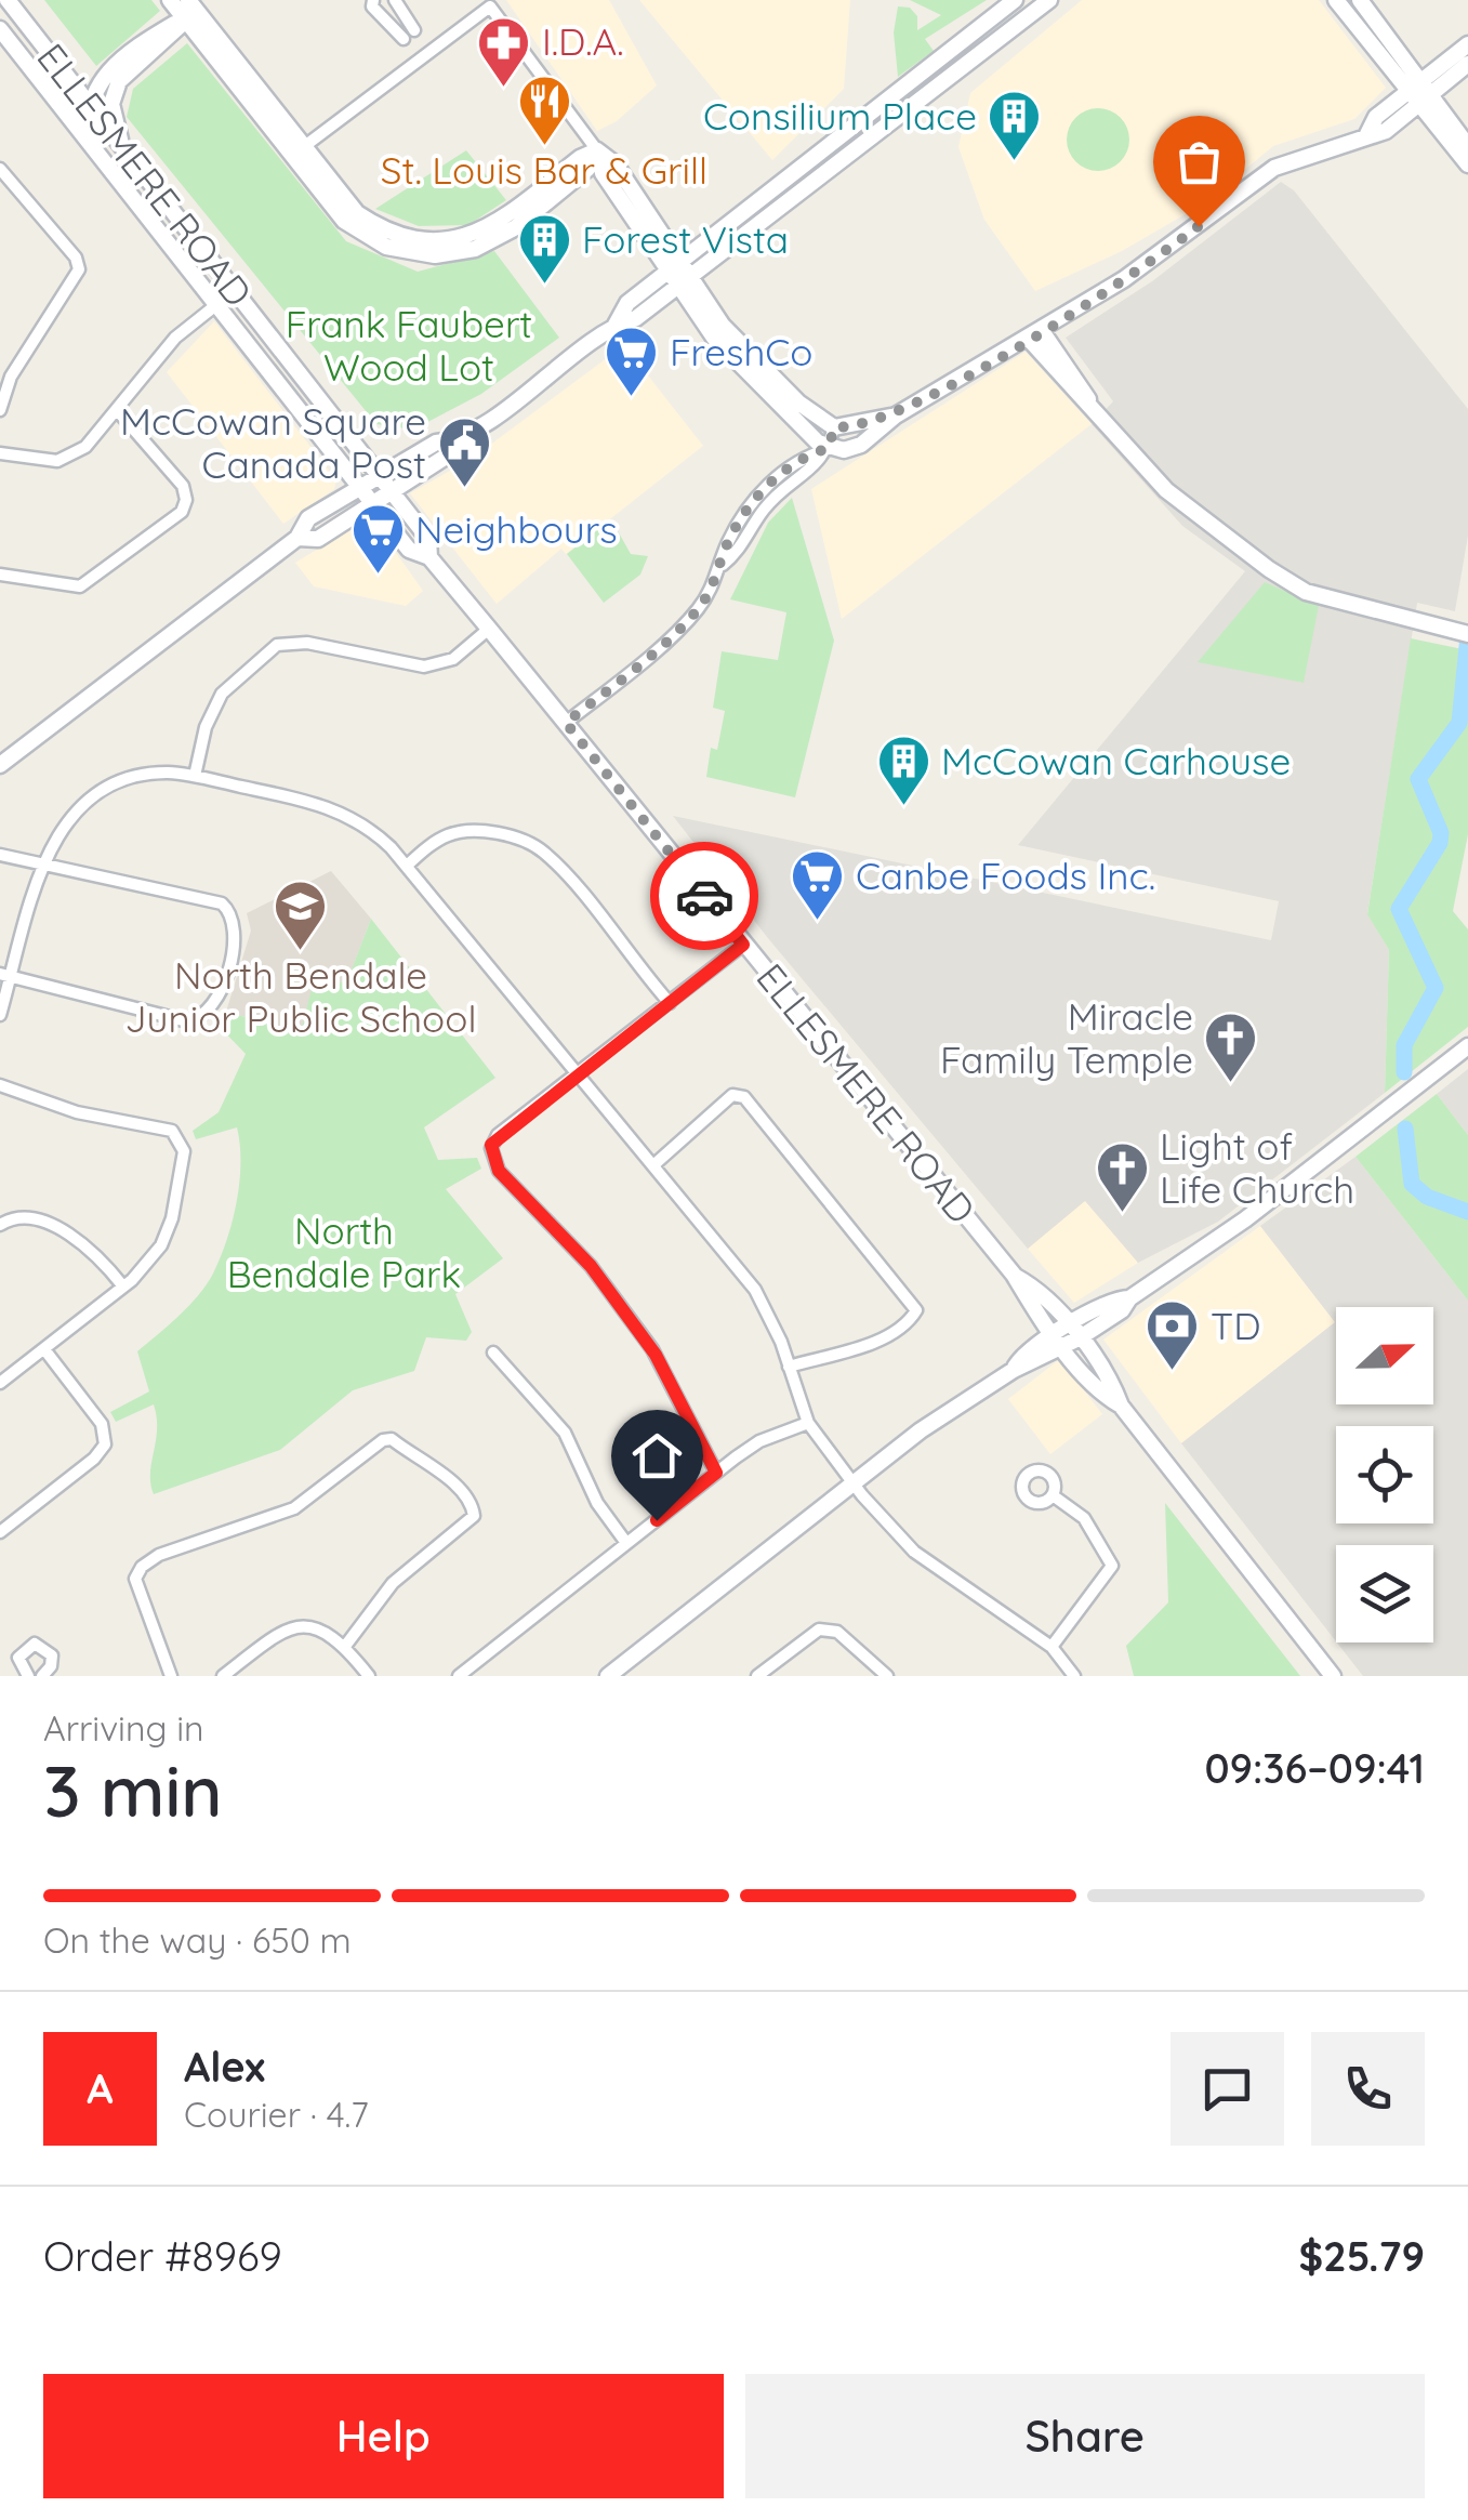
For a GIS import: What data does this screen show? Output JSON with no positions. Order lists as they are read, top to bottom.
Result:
{
  "streets": {
    "main road": ["ELLESMERE ROAD"]
  },
  "parks": ["Frank Faubert Wood Lot", "North Bendale Park"],
  "places": {
    "pharmacy": ["I.D.A."],
    "restaurant": ["St. Louis Bar & Grill"],
    "building": ["Consilium Place", "Forest Vista", "McCowan Carhouse"],
    "supermarket": ["FreshCo", "Neighbours", "Canbe Foods Inc."],
    "public building": ["McCowan Square Canada Post"],
    "school or university": ["North Bendale Junior Public School"],
    "church": ["Miracle Family Temple", "Light of Life Church"],
    "bank": ["TD"]
  },
  "north": "right",
  "page": {
    "heading": ["3 min", "Arriving in", "09:36–09:41"],
    "panel": [
      "Alex",
      "Courier · 4.7",
      "Order #8969",
      "$25.79"
    ],
    "bar": "On the way · 650 m",
    "round": "A",
    "buttons": ["Help", "Share"]
  }
}
